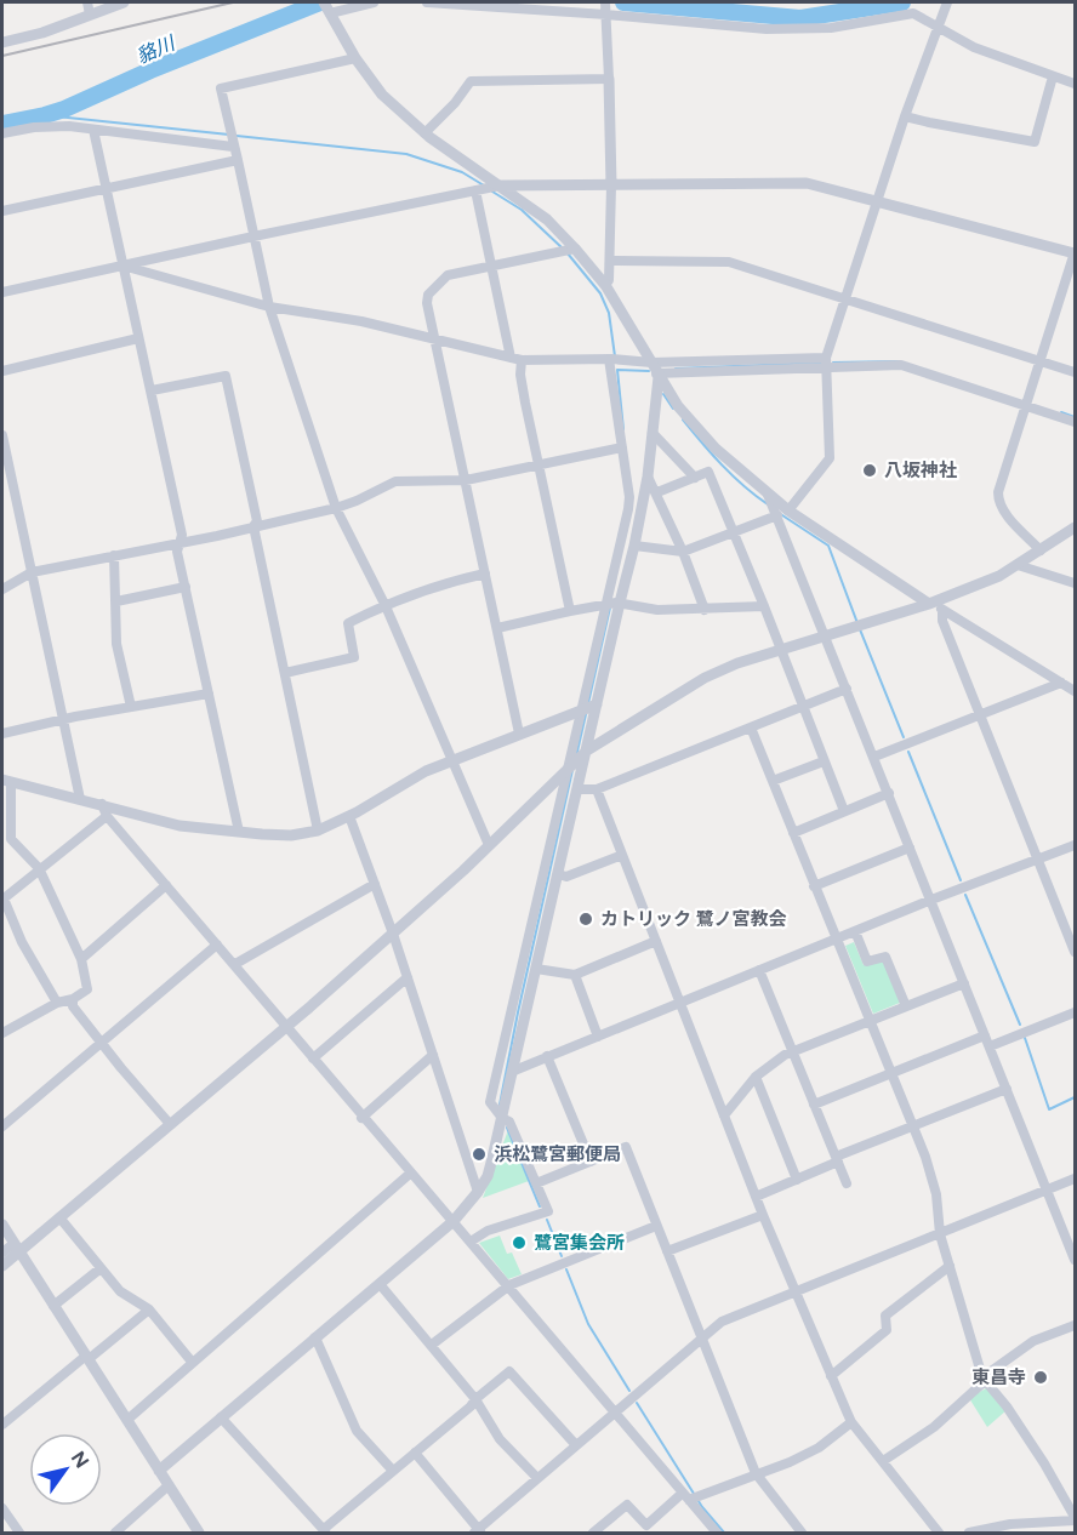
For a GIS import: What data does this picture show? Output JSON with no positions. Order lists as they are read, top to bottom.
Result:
{
  "water": ["貉川"],
  "places": [
    "八坂神社",
    "カトリック 鷺ノ宮教会",
    "浜松鷺宮郵便局",
    "鷺宮集会所",
    "東昌寺"
  ],
  "north": "top right"
}
